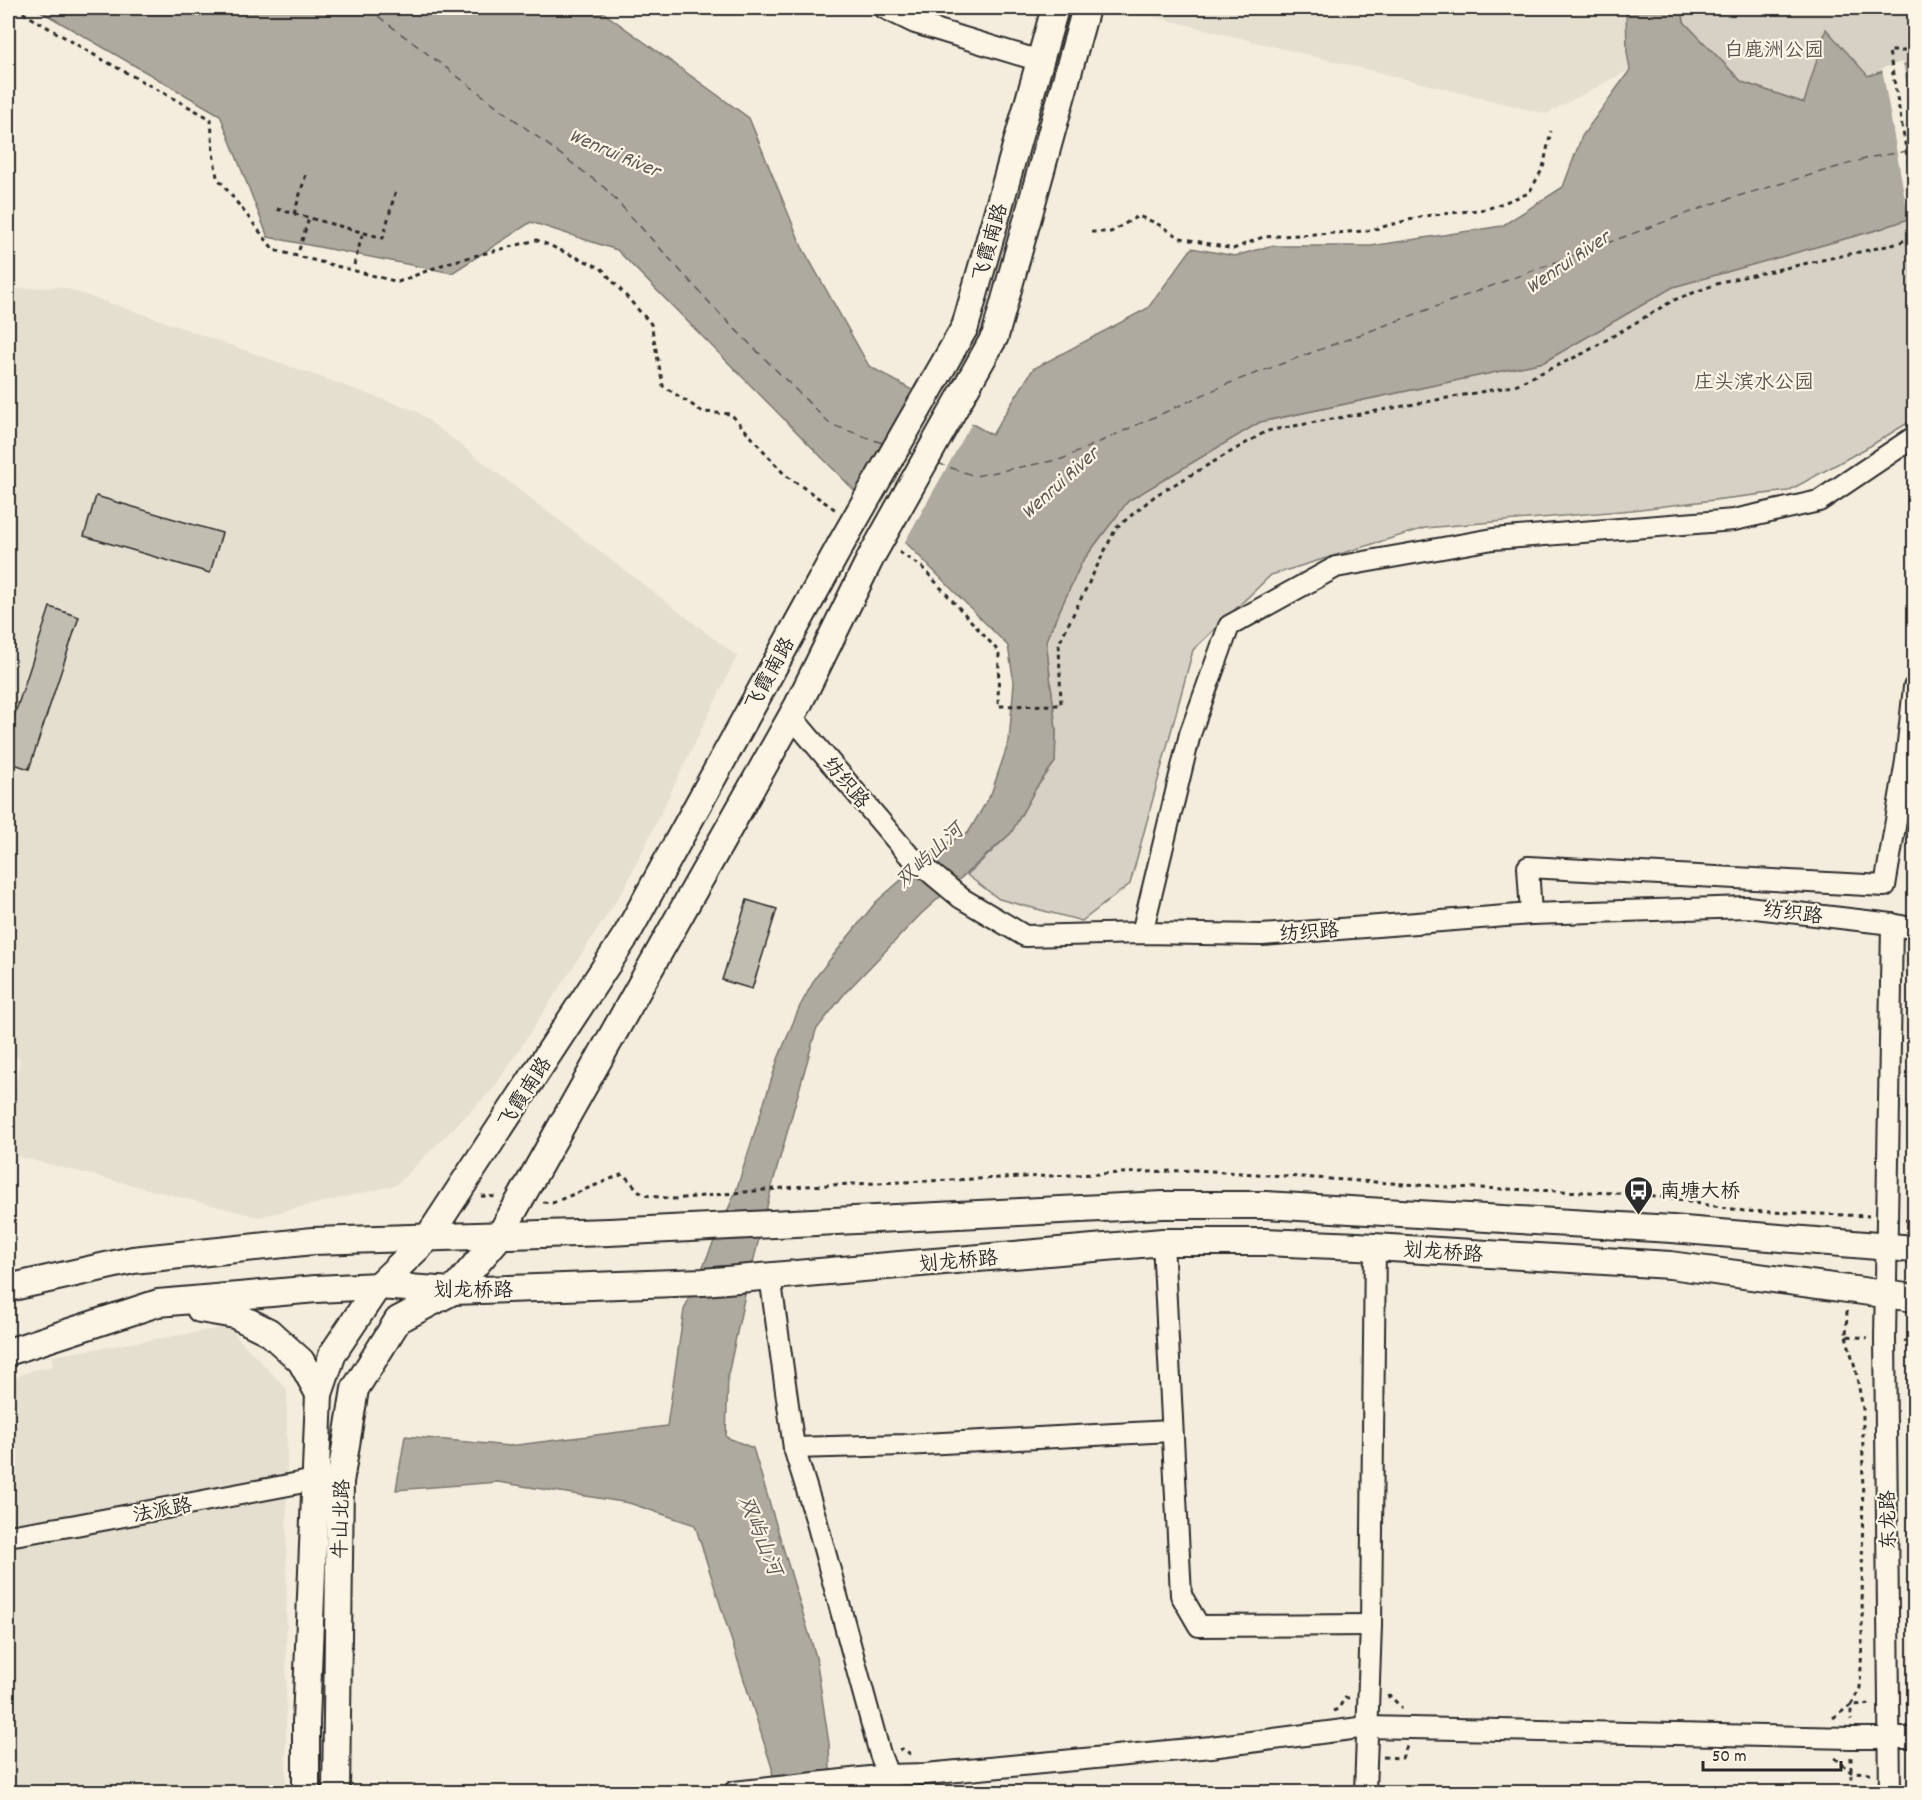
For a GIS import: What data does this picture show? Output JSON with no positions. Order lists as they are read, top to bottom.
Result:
{
  "streets": {
    "main road": ["飞霞南路", "划龙桥路", "牛山北路"],
    "street": ["纺织路", "法派路", "东龙路"]
  },
  "crossings": [
    ["飞霞南路", "纺织路"],
    ["飞霞南路", "划龙桥路"],
    ["飞霞南路", "牛山北路"],
    ["纺织路", "东龙路"],
    ["划龙桥路", "牛山北路"],
    ["划龙桥路", "东龙路"],
    ["法派路", "牛山北路"]
  ],
  "water": ["Wenrui River", "双屿山河"],
  "parks": ["白鹿洲公园", "庄头滨水公园"],
  "places": {
    "bus stop": ["南塘大桥"]
  },
  "scale_bar": "50 m"
}
